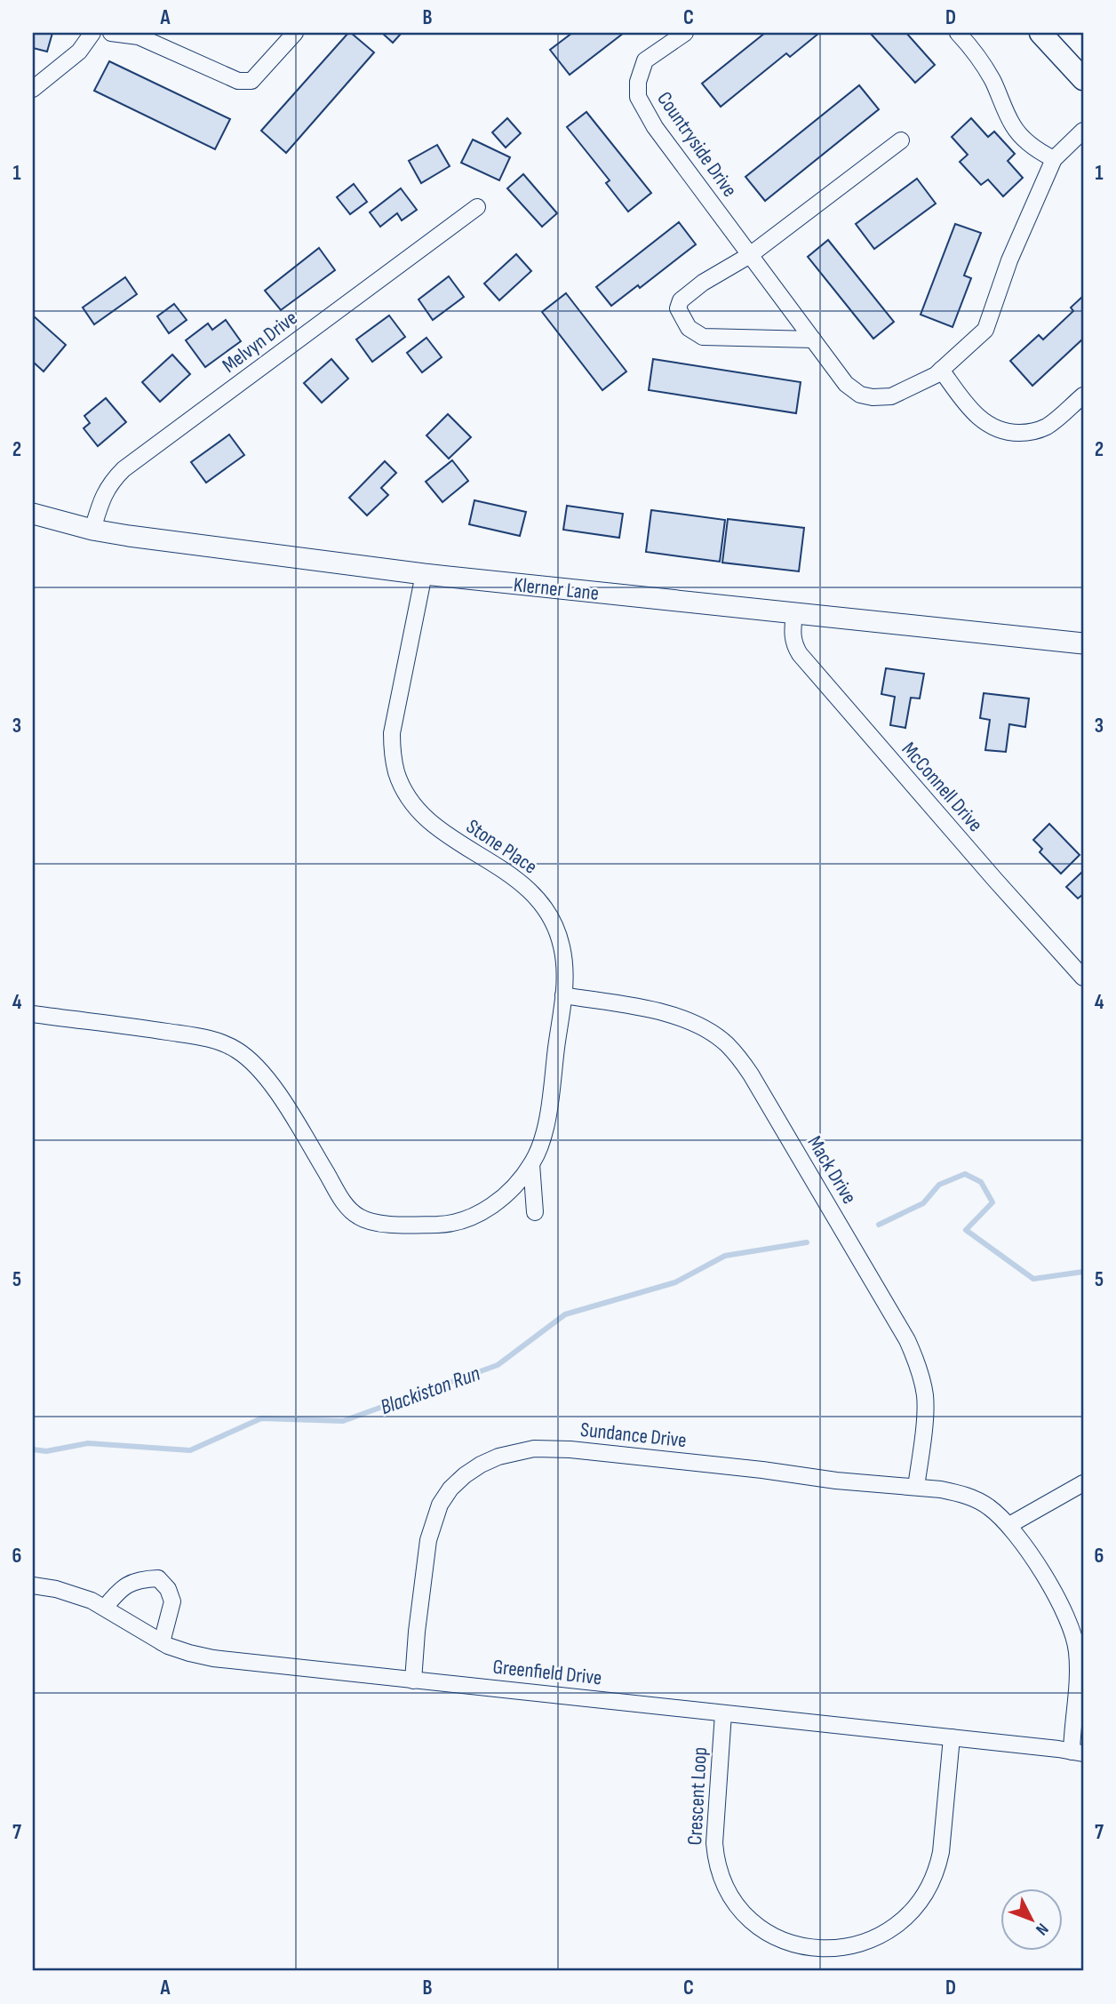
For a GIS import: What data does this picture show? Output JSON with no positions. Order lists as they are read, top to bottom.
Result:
{
  "streets": {
    "street": [
      "Countryside Drive",
      "Melvyn Drive",
      "Klerner Lane",
      "McConnell Drive",
      "Stone Place",
      "Mack Drive",
      "Sundance Drive",
      "Greenfield Drive",
      "Crescent Loop"
    ]
  },
  "crossings": [
    ["Melvyn Drive", "Klerner Lane"],
    ["Klerner Lane", "McConnell Drive"],
    ["Klerner Lane", "Stone Place"],
    ["Stone Place", "Mack Drive"],
    ["Mack Drive", "Sundance Drive"],
    ["Sundance Drive", "Greenfield Drive"],
    ["Greenfield Drive", "Crescent Loop"]
  ],
  "water": ["Blackiston Run"],
  "north": "bottom right",
  "grid": {
    "columns": [
      "A",
      "B",
      "C",
      "D"
    ],
    "rows": [
      "1",
      "2",
      "3",
      "4",
      "5",
      "6",
      "7"
    ]
  }
}
